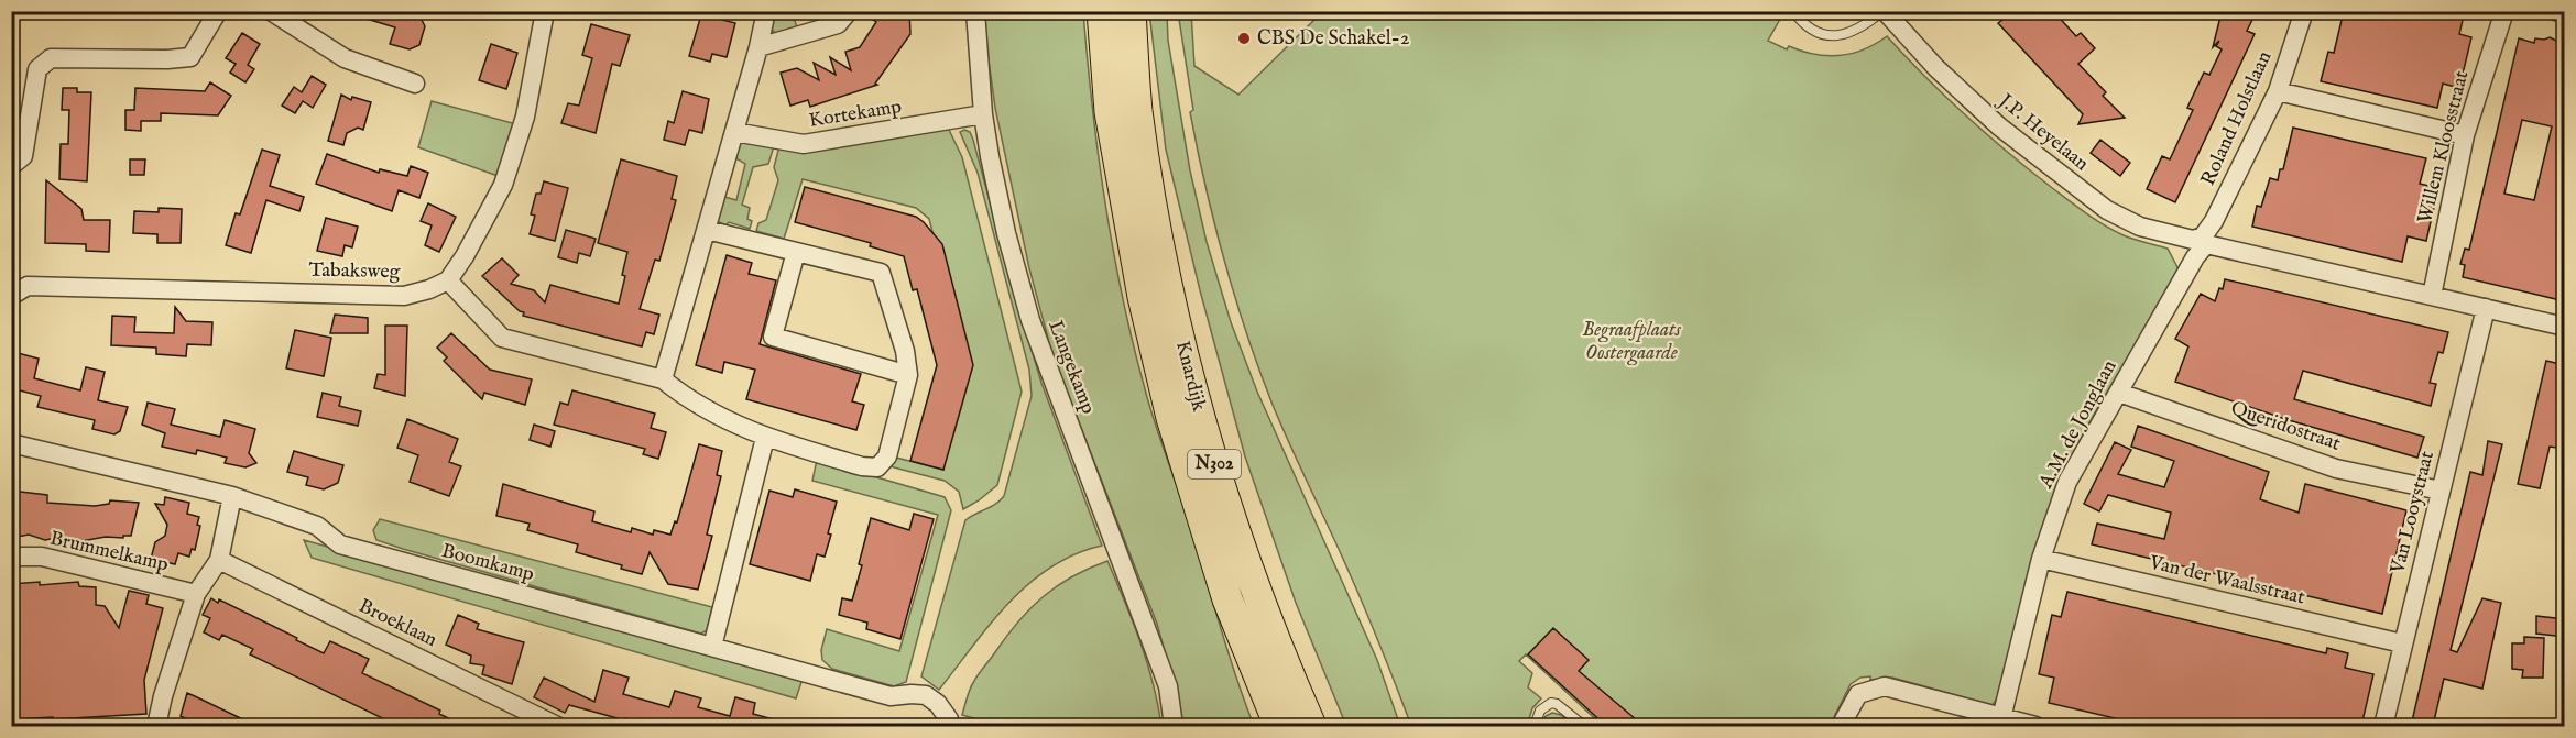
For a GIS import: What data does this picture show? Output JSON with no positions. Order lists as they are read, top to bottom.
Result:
{
  "streets": {
    "main road": ["Knardijk", "N302"],
    "street": [
      "Kortekamp",
      "Roland Holstlaan",
      "J.P. Heyelaan",
      "Willem Kloosstraat",
      "Tabaksweg",
      "Langekamp",
      "A.M. de Jonglaan",
      "Queridostraat",
      "Van Looystraat",
      "Brummelkamp",
      "Boomkamp",
      "Van der Waalsstraat",
      "Broeklaan"
    ]
  },
  "crossings": [
    ["Kortekamp", "Langekamp"],
    ["Roland Holstlaan", "J.P. Heyelaan"],
    ["Roland Holstlaan", "A.M. de Jonglaan"],
    ["J.P. Heyelaan", "Willem Kloosstraat"],
    ["J.P. Heyelaan", "A.M. de Jonglaan"],
    ["J.P. Heyelaan", "Van Looystraat"],
    ["A.M. de Jonglaan", "Queridostraat"],
    ["A.M. de Jonglaan", "Van der Waalsstraat"],
    ["Queridostraat", "Van Looystraat"],
    ["Van Looystraat", "Van der Waalsstraat"]
  ],
  "parks": ["Begraafplaats Oostergaarde"],
  "places": ["CBS De Schakel-2"]
}
